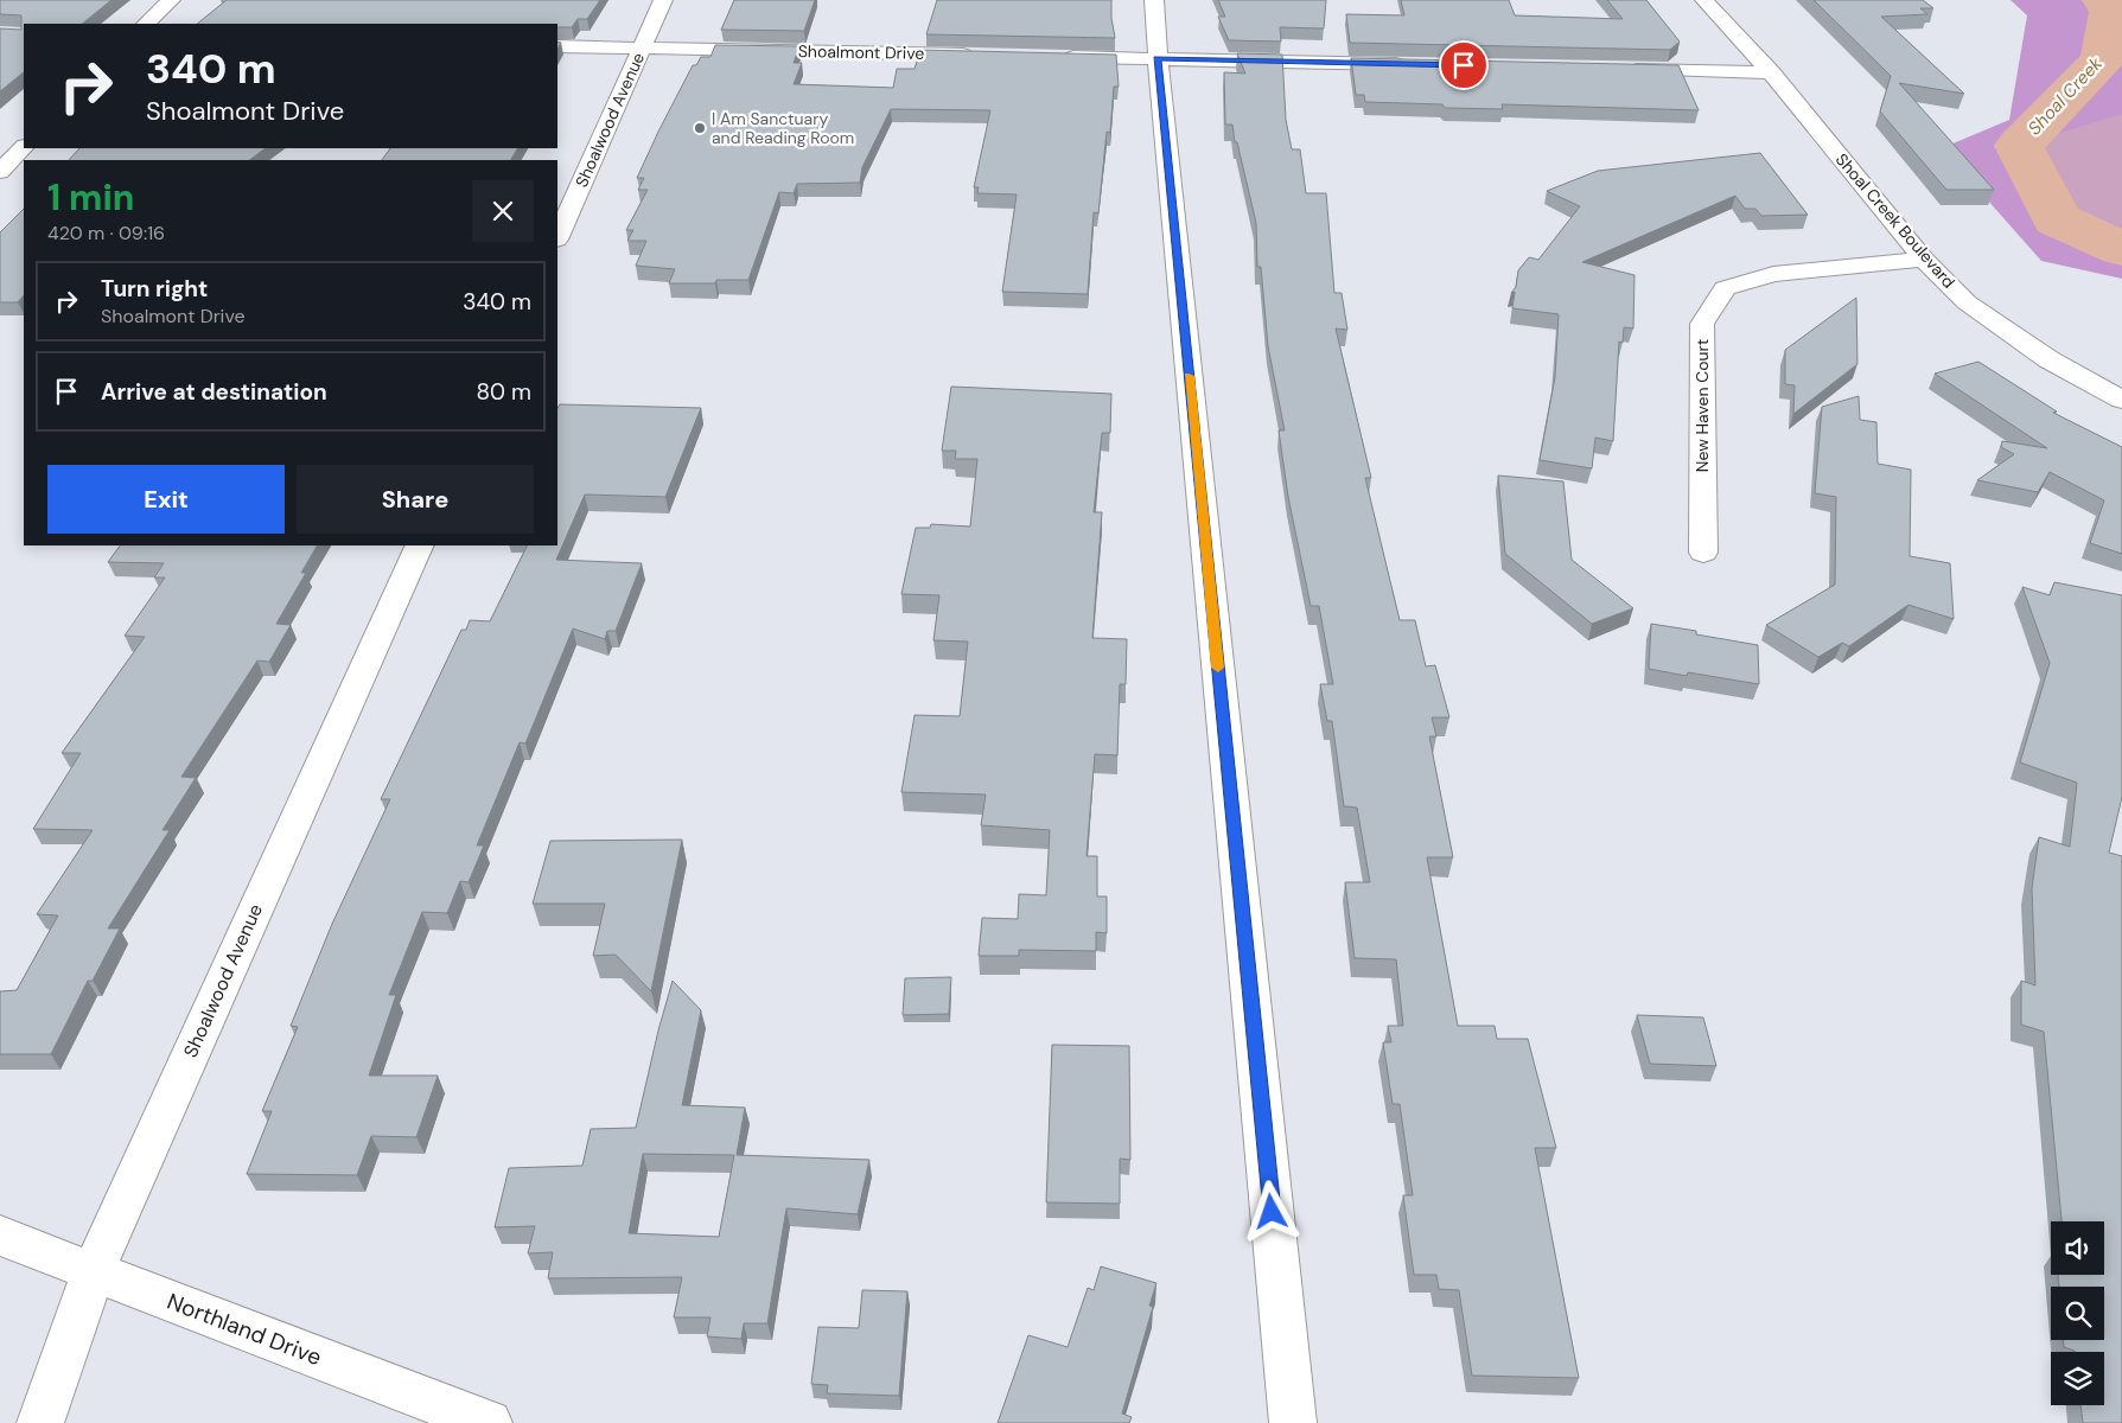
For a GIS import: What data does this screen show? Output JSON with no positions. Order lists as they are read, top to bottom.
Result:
{
  "streets": {
    "street": [
      "Shoalmont Drive",
      "Shoalwood Avenue",
      "Shoal Creek Boulevard",
      "New Haven Court",
      "Northland Drive"
    ]
  },
  "crossings": [
    ["Shoalmont Drive", "Shoalwood Avenue"],
    ["Shoalwood Avenue", "Northland Drive"],
    ["Shoal Creek Boulevard", "New Haven Court"]
  ],
  "water": ["Shoal Creek"],
  "places": ["I Am Sanctuary and Reading Room"],
  "page": {
    "turn": ["340 m", "Shoalmont Drive"],
    "heading": ["1 min", "420 m · 09:16"],
    "list": [
      {
        "name": "Turn right",
        "note": "Shoalmont Drive",
        "value": "340 m"
      },
      {
        "name": "Arrive at destination",
        "value": "80 m"
      }
    ],
    "buttons": ["Exit", "Share"]
  }
}
